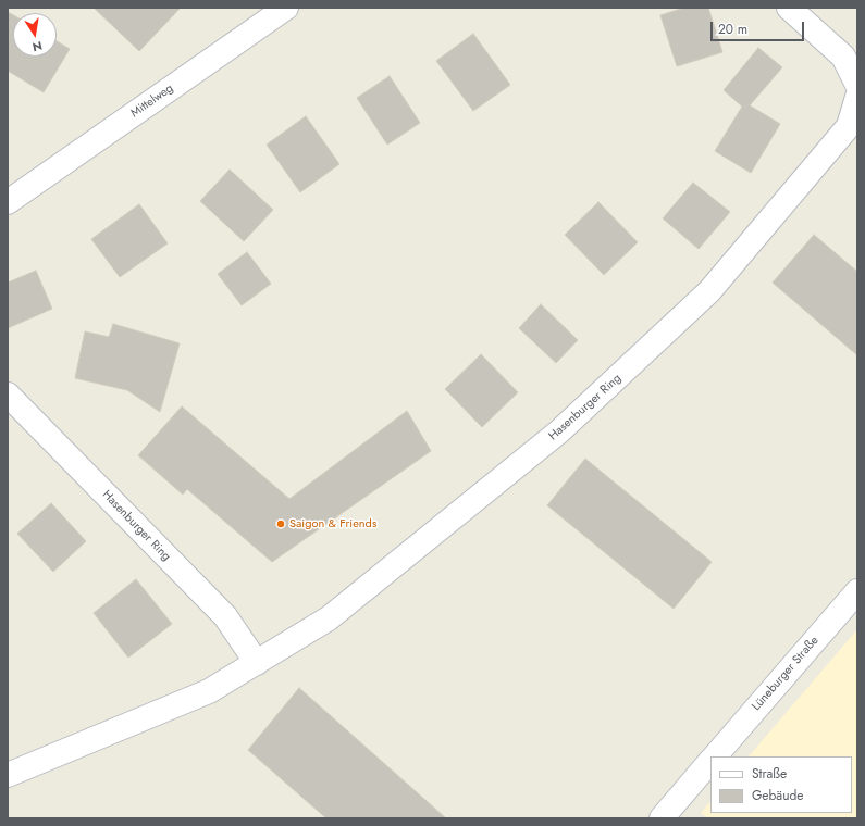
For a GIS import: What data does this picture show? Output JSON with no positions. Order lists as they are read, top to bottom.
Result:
{
  "streets": {
    "street": ["Mittelweg", "Hasenburger Ring", "Lüneburger Straße"]
  },
  "places": ["Saigon & Friends"],
  "legend": ["Straße", "Gebäude"],
  "scale_bar": "20 m",
  "north": "bottom"
}
